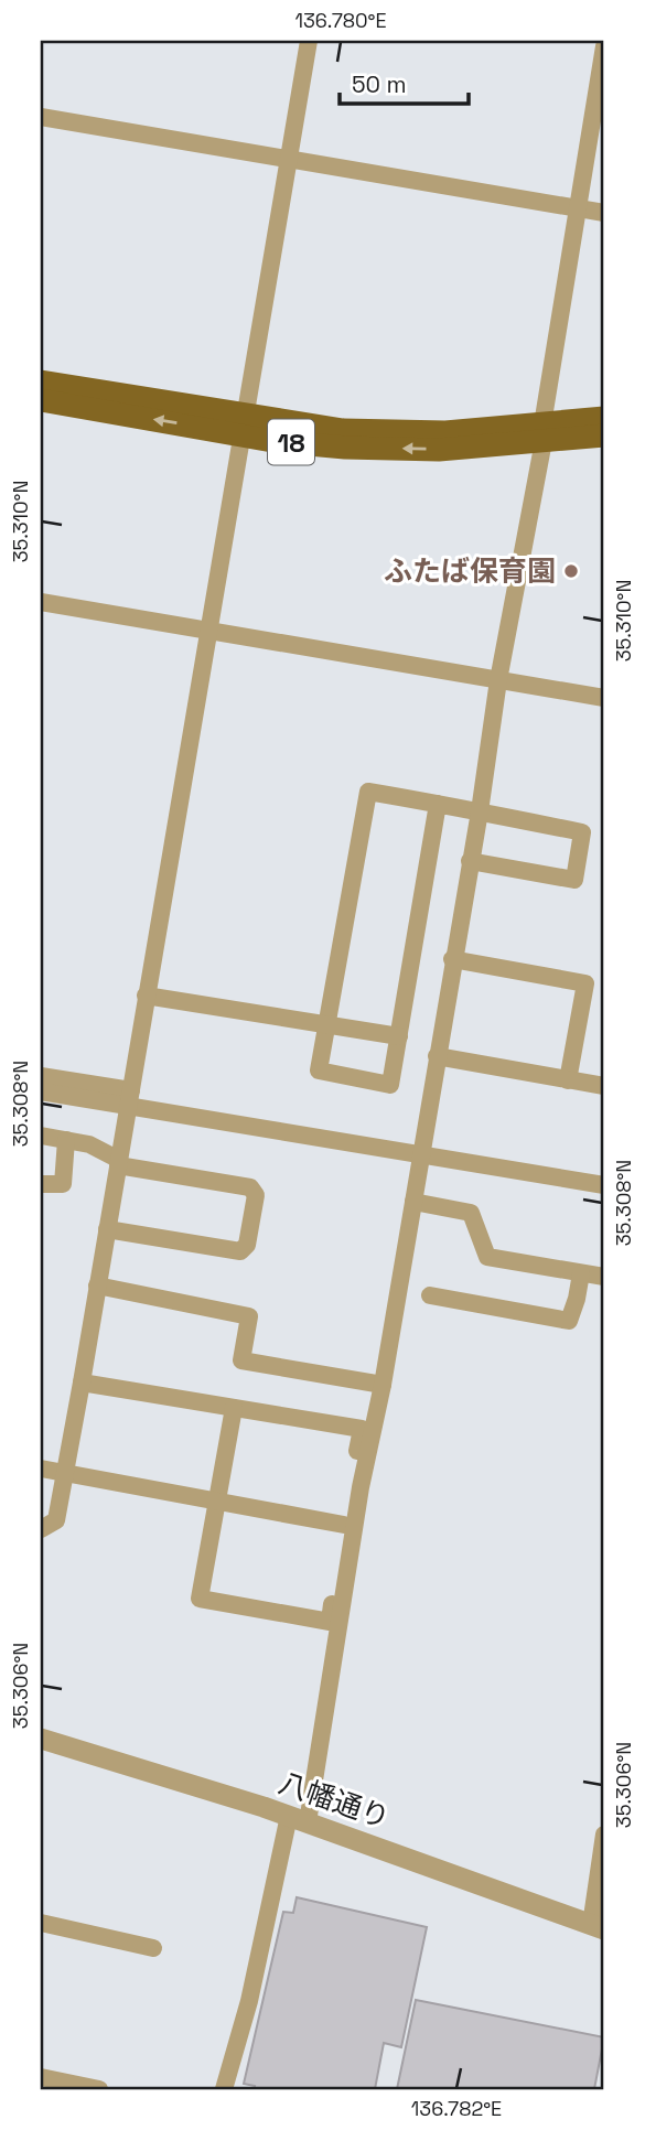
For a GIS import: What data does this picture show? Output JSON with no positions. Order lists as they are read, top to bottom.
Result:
{
  "streets": {
    "main road": ["18"],
    "street": ["八幡通り"]
  },
  "places": ["ふたば保育園"],
  "scale_bar": "50 m",
  "coordinates": [
    "136.780°E",
    "35.310°N",
    "35.308°N",
    "35.306°N",
    "136.782°E"
  ]
}
